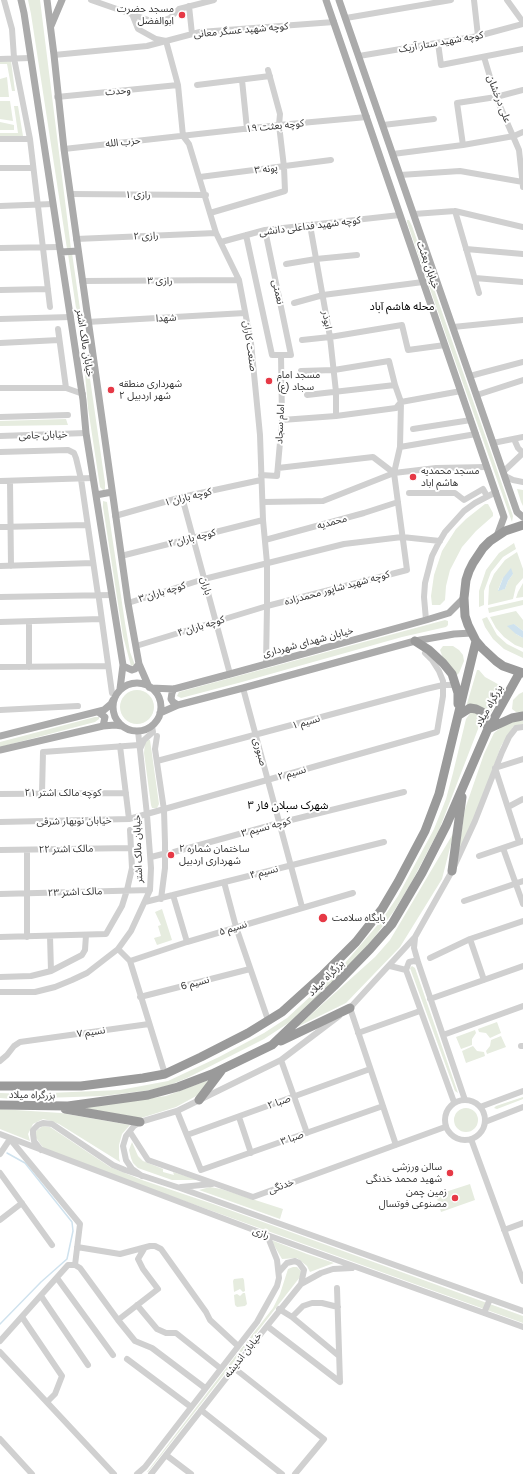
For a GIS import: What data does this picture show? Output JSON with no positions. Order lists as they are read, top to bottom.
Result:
{
  "streets": {
    "highway": ["بزرگراه میلاد"],
    "main road": ["خیابان بعثت", "خیابان مالک اشتر", "خیابان شهدای شهرداری"],
    "street": [
      "کوچه شهید عسگر معانی",
      "کوچه شهید ستار آریک",
      "وحدت",
      "علی درخشان",
      "کوچه بعثت ۱۹",
      "حزب الله",
      "پونه ۳",
      "رازی ۱",
      "کوچه شهید فداعلی دانشی",
      "رازی ۲",
      "رازی ۳",
      "نعمتی",
      "شهدا",
      "ابوذر",
      "صنعت کاران",
      "امام سجاد",
      "خیابان جامی",
      "کوچه باران ۱",
      "محمدیه",
      "کوچه باران ۲",
      "باران",
      "کوچه شهید شاپور محمدزاده",
      "کوچه باران ۳",
      "کوچه باران ۴",
      "نسیم ۱",
      "صبوری",
      "نسیم ۲",
      "کوچه مالک اشتر ۲۱",
      "خیابان نوبهار شرقی",
      "کوچه نسیم ۳",
      "مالک اشتر ۲۲",
      "نسیم ۴",
      "مالک اشتر ۲۳",
      "نسیم ۵",
      "نسیم 6",
      "نسیم ۷",
      "صبا ۲",
      "صبا ۳",
      "خدنگی",
      "رازی",
      "خیابان اندیشه"
    ]
  },
  "crossings": [
    ["کوچه شهید عسگر معانی", "خیابان بعثت"],
    ["کوچه شهید عسگر معانی", "خیابان مالک اشتر"],
    ["کوچه شهید عسگر معانی", "صنعت کاران"],
    ["کوچه شهید ستار آریک", "خیابان بعثت"],
    ["وحدت", "خیابان مالک اشتر"],
    ["وحدت", "صنعت کاران"],
    ["کوچه بعثت ۱۹", "حزب الله"],
    ["کوچه بعثت ۱۹", "خیابان بعثت"],
    ["کوچه بعثت ۱۹", "صنعت کاران"],
    ["حزب الله", "خیابان مالک اشتر"],
    ["حزب الله", "صنعت کاران"],
    ["پونه ۳", "صنعت کاران"],
    ["رازی ۱", "خیابان مالک اشتر"],
    ["رازی ۱", "صنعت کاران"],
    ["کوچه شهید فداعلی دانشی", "خیابان بعثت"],
    ["کوچه شهید فداعلی دانشی", "نعمتی"],
    ["کوچه شهید فداعلی دانشی", "ابوذر"],
    ["کوچه شهید فداعلی دانشی", "صنعت کاران"],
    ["رازی ۲", "خیابان مالک اشتر"],
    ["رازی ۲", "صنعت کاران"],
    ["رازی ۳", "خیابان مالک اشتر"],
    ["رازی ۳", "صنعت کاران"],
    ["نعمتی", "امام سجاد"],
    ["شهدا", "خیابان مالک اشتر"],
    ["شهدا", "صنعت کاران"],
    ["خیابان مالک اشتر", "خیابان جامی"],
    ["خیابان مالک اشتر", "کوچه باران ۱"],
    ["خیابان مالک اشتر", "کوچه باران ۲"],
    ["خیابان مالک اشتر", "کوچه باران ۳"],
    ["خیابان مالک اشتر", "کوچه باران ۴"],
    ["خیابان مالک اشتر", "خیابان شهدای شهرداری"],
    ["خیابان مالک اشتر", "نسیم ۲"],
    ["خیابان مالک اشتر", "خیابان نوبهار شرقی"],
    ["خیابان مالک اشتر", "نسیم ۴"],
    ["خیابان مالک اشتر", "مالک اشتر ۲۳"],
    ["صنعت کاران", "کوچه باران ۱"],
    ["صنعت کاران", "محمدیه"],
    ["صنعت کاران", "کوچه باران ۲"],
    ["صنعت کاران", "کوچه شهید شاپور محمدزاده"],
    ["صنعت کاران", "کوچه باران ۳"],
    ["صنعت کاران", "کوچه باران ۴"],
    ["صنعت کاران", "خیابان شهدای شهرداری"],
    ["کوچه باران ۱", "باران"],
    ["کوچه باران ۲", "باران"],
    ["باران", "کوچه باران ۳"],
    ["باران", "کوچه باران ۴"],
    ["باران", "خیابان شهدای شهرداری"],
    ["کوچه شهید شاپور محمدزاده", "کوچه باران ۳"],
    ["کوچه شهید شاپور محمدزاده", "کوچه باران ۴"],
    ["نسیم ۱", "صبوری"],
    ["نسیم ۱", "نسیم ۲"],
    ["صبوری", "نسیم ۲"],
    ["صبوری", "کوچه نسیم ۳"],
    ["صبوری", "نسیم ۴"],
    ["صبوری", "نسیم ۵"],
    ["نسیم ۲", "خیابان نوبهار شرقی"],
    ["صبا ۲", "صبا ۳"],
    ["رازی", "خیابان اندیشه"]
  ],
  "districts": ["محله هاشم آباد", "شهرک سبلان فاز ۳"],
  "places": [
    "مسجد حضرت ابوالفضل",
    "مسجد امام سجاد (ع)",
    "شهرداری منطقه ۲ شهر اردبیل",
    "مسجد محمدیه هاشم اباد",
    "ساختمان شماره ۲ شهرداری اردبیل",
    "پایگاه سلامت",
    "سالن ورزشی شهید محمد خدنگی",
    "زمین چمن مصنوعی فوتسال"
  ]
}
